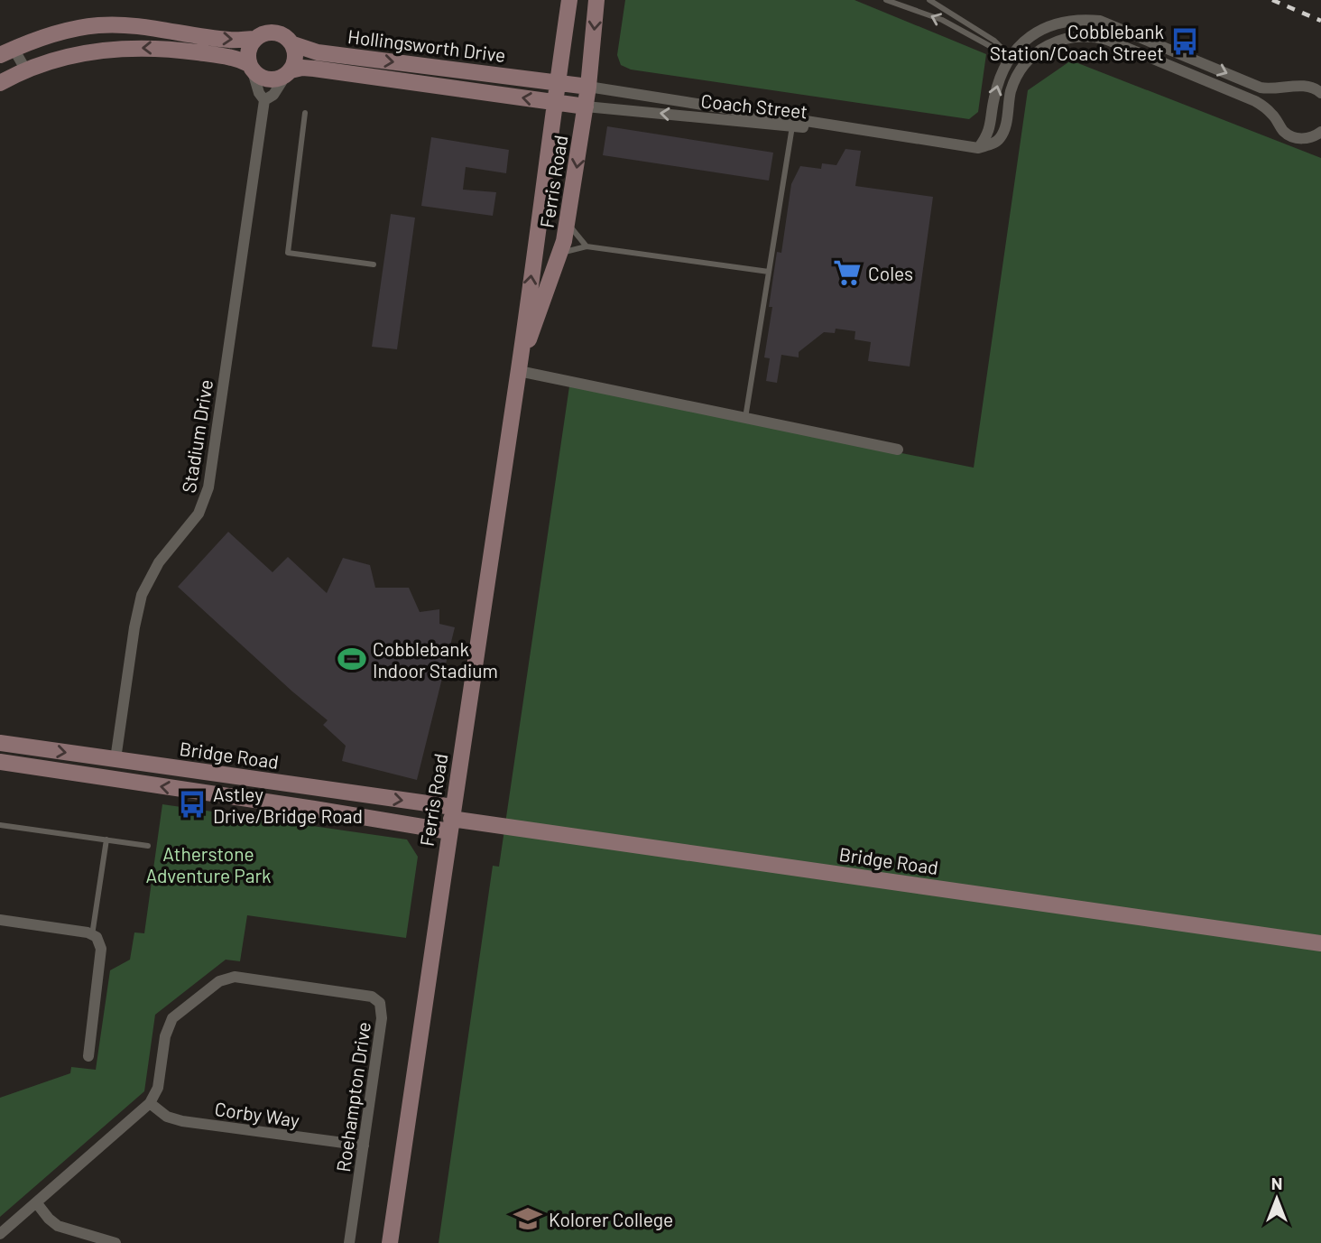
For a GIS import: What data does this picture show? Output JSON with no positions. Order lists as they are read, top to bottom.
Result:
{
  "streets": {
    "street": [
      "Hollingsworth Drive",
      "Coach Street",
      "Ferris Road",
      "Stadium Drive",
      "Bridge Road",
      "Roehampton Drive",
      "Corby Way"
    ]
  },
  "crossings": [
    ["Hollingsworth Drive", "Coach Street"],
    ["Hollingsworth Drive", "Ferris Road"],
    ["Coach Street", "Ferris Road"],
    ["Ferris Road", "Bridge Road"],
    ["Stadium Drive", "Bridge Road"],
    ["Roehampton Drive", "Corby Way"]
  ],
  "parks": ["Atherstone Adventure Park"],
  "places": {
    "bus stop": ["Cobblebank Station/Coach Street", "Astley Drive/Bridge Road"],
    "supermarket": ["Coles"],
    "sports": ["Cobblebank Indoor Stadium"],
    "school or university": ["Kolorer College"]
  },
  "north": "top"
}
